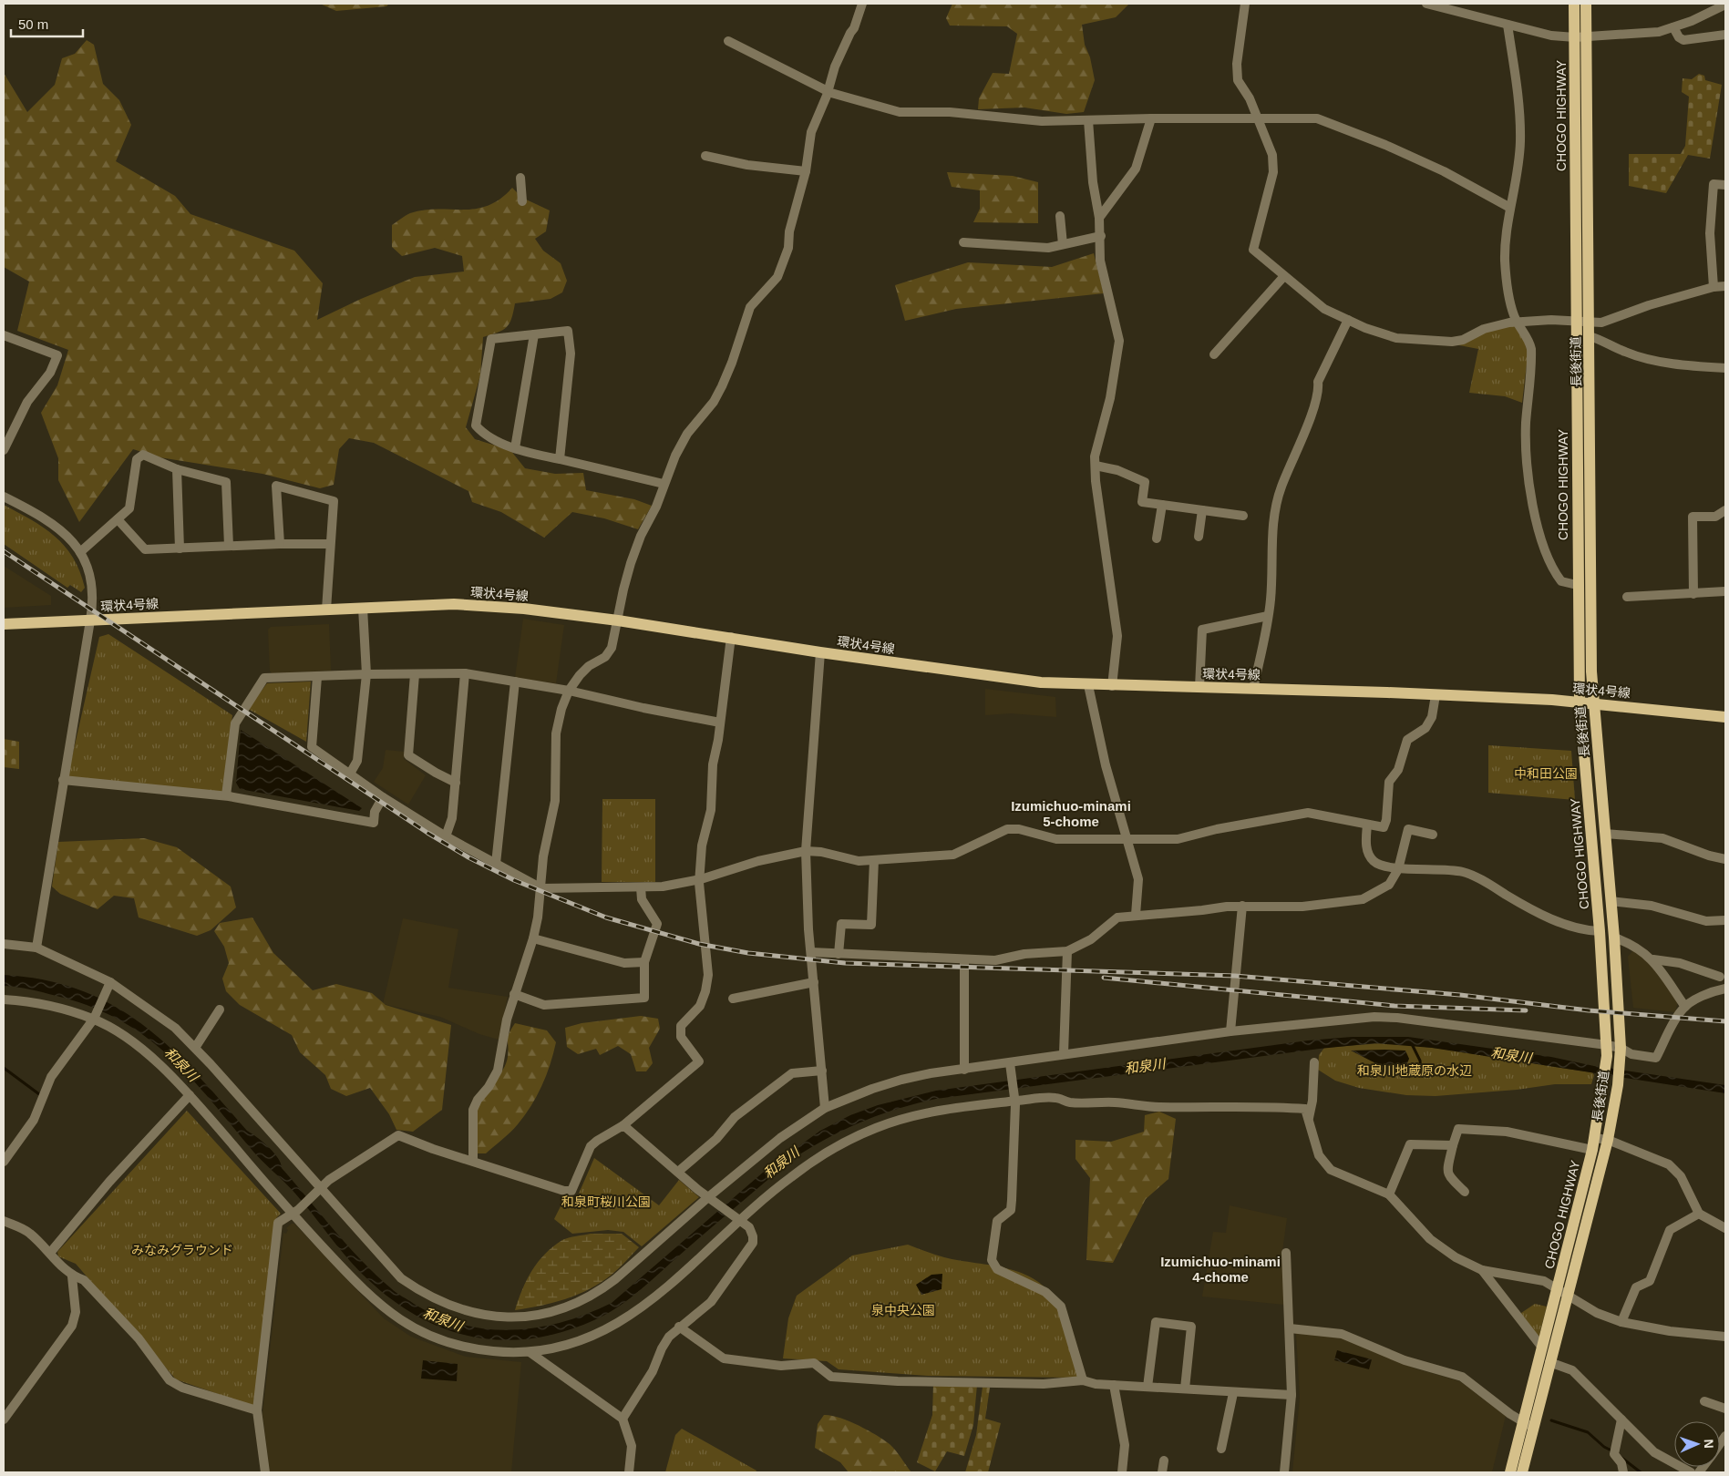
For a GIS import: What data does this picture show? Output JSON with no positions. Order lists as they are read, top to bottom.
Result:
{
  "streets": {
    "main road": ["CHOGO HIGHWAY", "長後街道", "環状4号線"]
  },
  "crossings": [
    ["CHOGO HIGHWAY", "長後街道"],
    ["CHOGO HIGHWAY", "環状4号線"],
    ["長後街道", "環状4号線"]
  ],
  "districts": ["Izumichuo-minami 5-chome", "Izumichuo-minami 4-chome"],
  "water": ["和泉川"],
  "parks": [
    "中和田公園",
    "和泉川地蔵原の水辺",
    "和泉町桜川公園",
    "みなみグラウンド",
    "泉中央公園"
  ],
  "scale_bar": "50 m",
  "north": "right"
}
